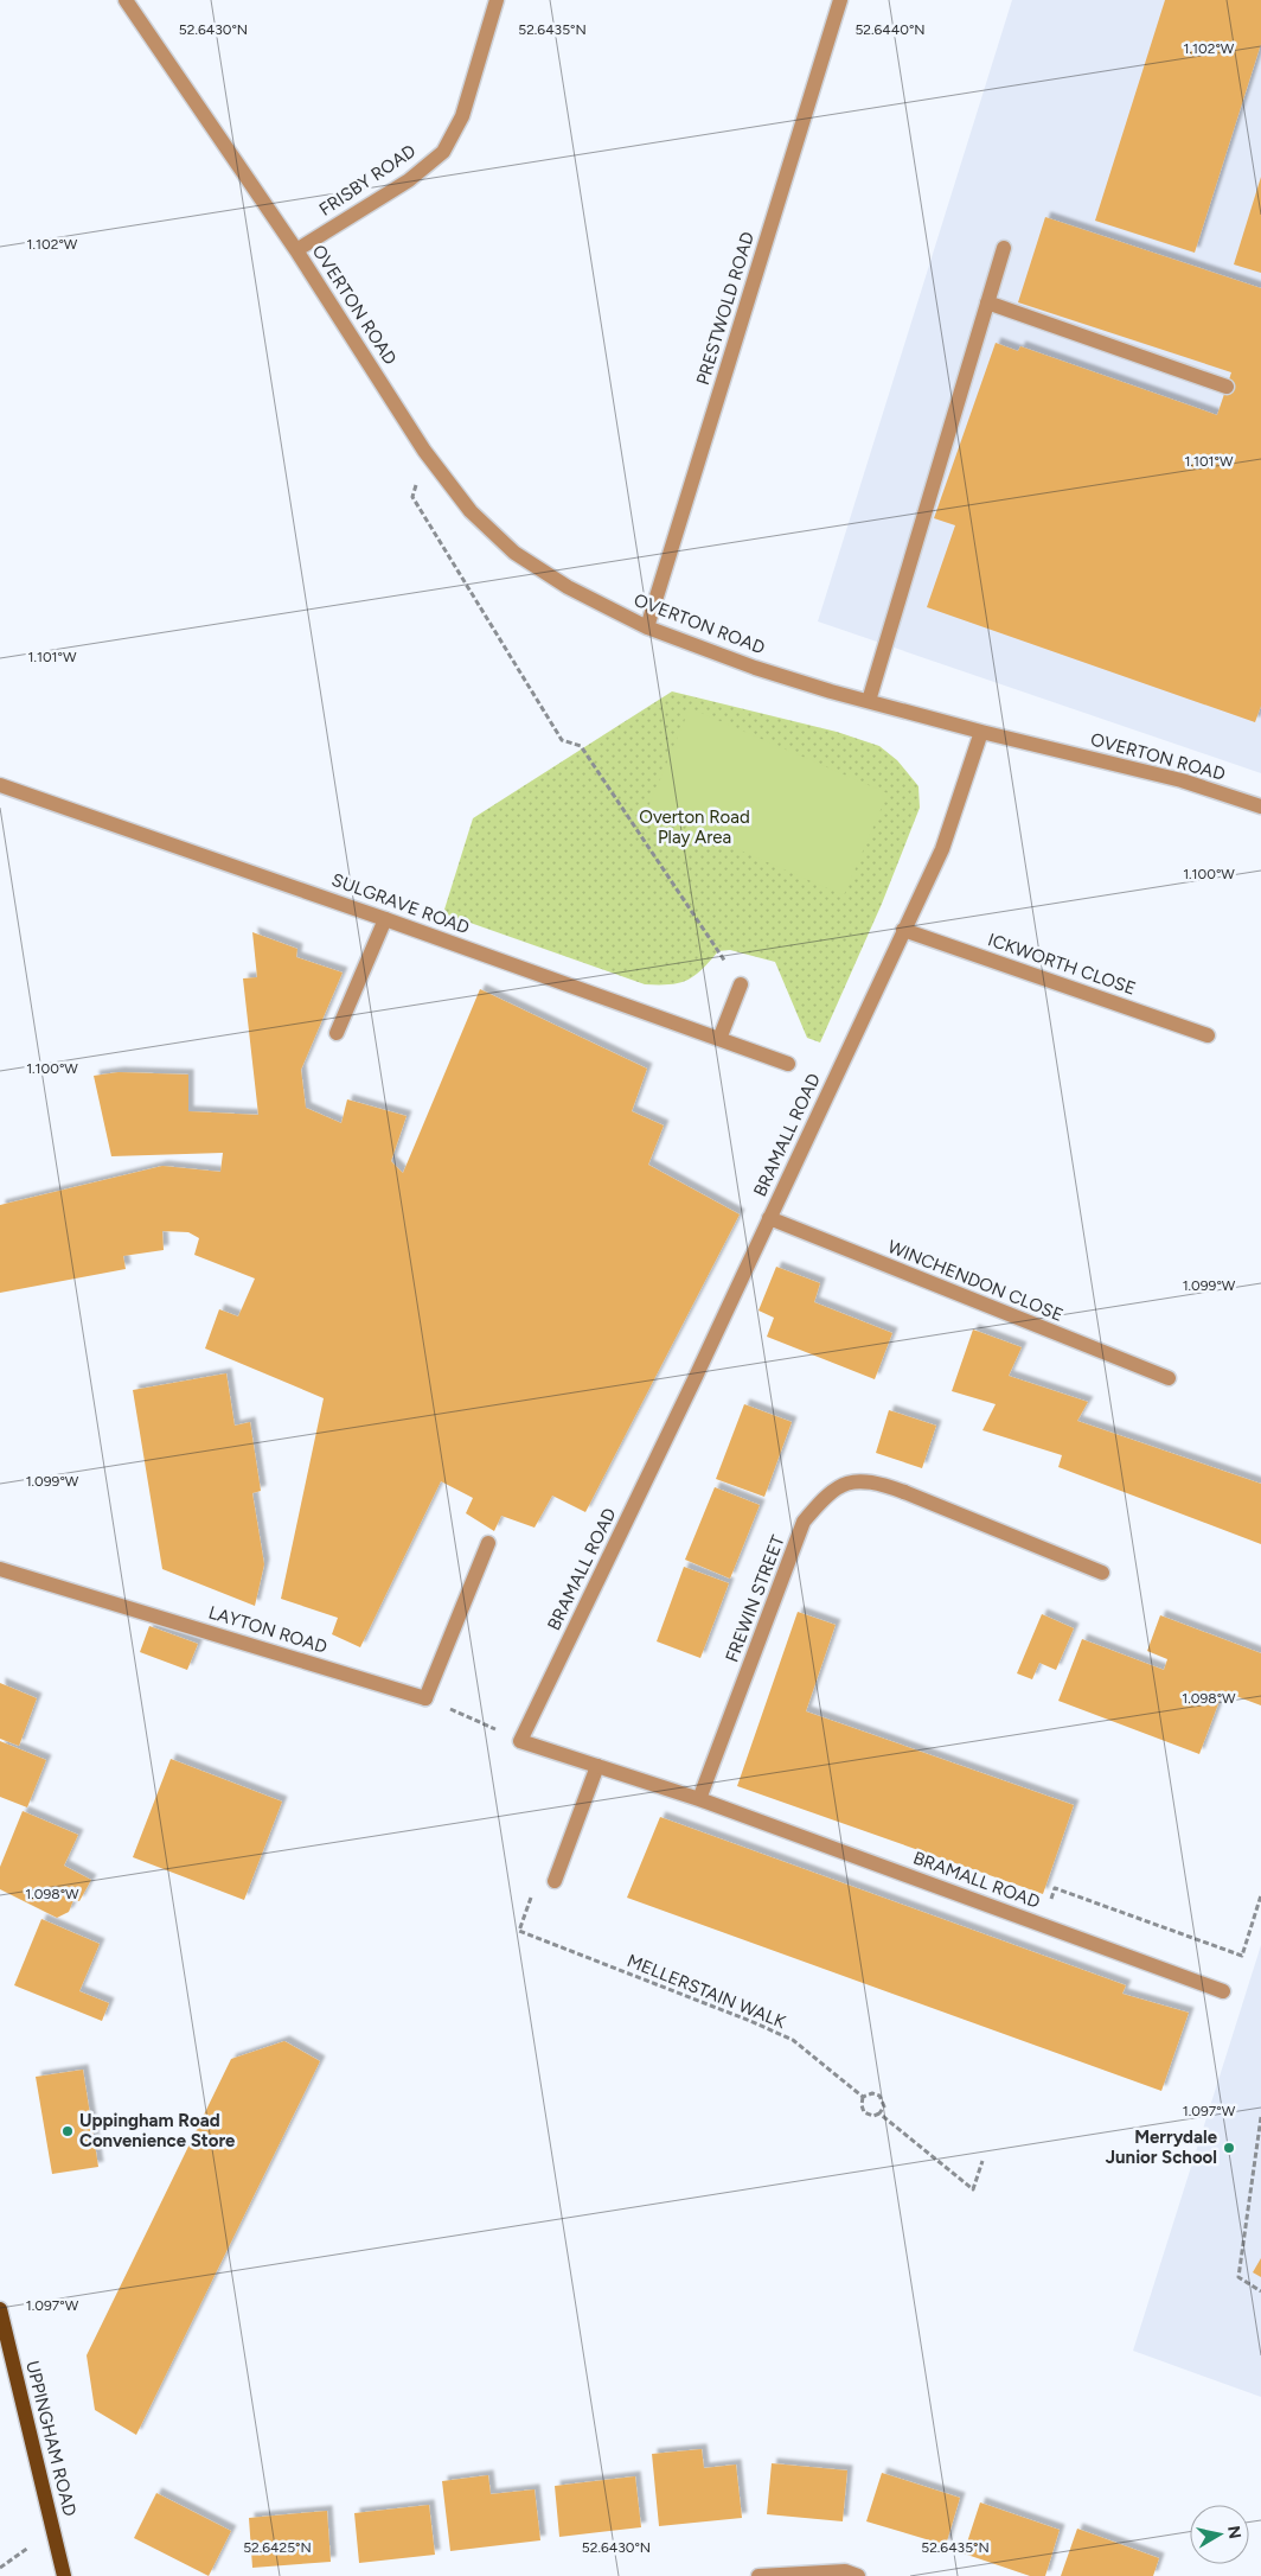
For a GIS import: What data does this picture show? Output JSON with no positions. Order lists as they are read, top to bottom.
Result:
{
  "streets": {
    "main road": ["UPPINGHAM ROAD"],
    "street": [
      "FRISBY ROAD",
      "OVERTON ROAD",
      "PRESTWOLD ROAD",
      "SULGRAVE ROAD",
      "ICKWORTH CLOSE",
      "BRAMALL ROAD",
      "WINCHENDON CLOSE",
      "FREWIN STREET",
      "LAYTON ROAD"
    ],
    "path": ["MELLERSTAIN WALK"]
  },
  "crossings": [
    ["FRISBY ROAD", "OVERTON ROAD"],
    ["OVERTON ROAD", "PRESTWOLD ROAD"],
    ["OVERTON ROAD", "BRAMALL ROAD"],
    ["ICKWORTH CLOSE", "BRAMALL ROAD"],
    ["BRAMALL ROAD", "WINCHENDON CLOSE"],
    ["BRAMALL ROAD", "FREWIN STREET"]
  ],
  "parks": ["Overton Road Play Area"],
  "places": ["Uppingham Road Convenience Store", "Merrydale Junior School"],
  "north": "right",
  "coordinates": [
    "52.6430°N",
    "52.6435°N",
    "52.6440°N",
    "1.102°W",
    "1.101°W",
    "1.100°W",
    "1.099°W",
    "1.098°W",
    "1.097°W",
    "52.6425°N"
  ]
}
